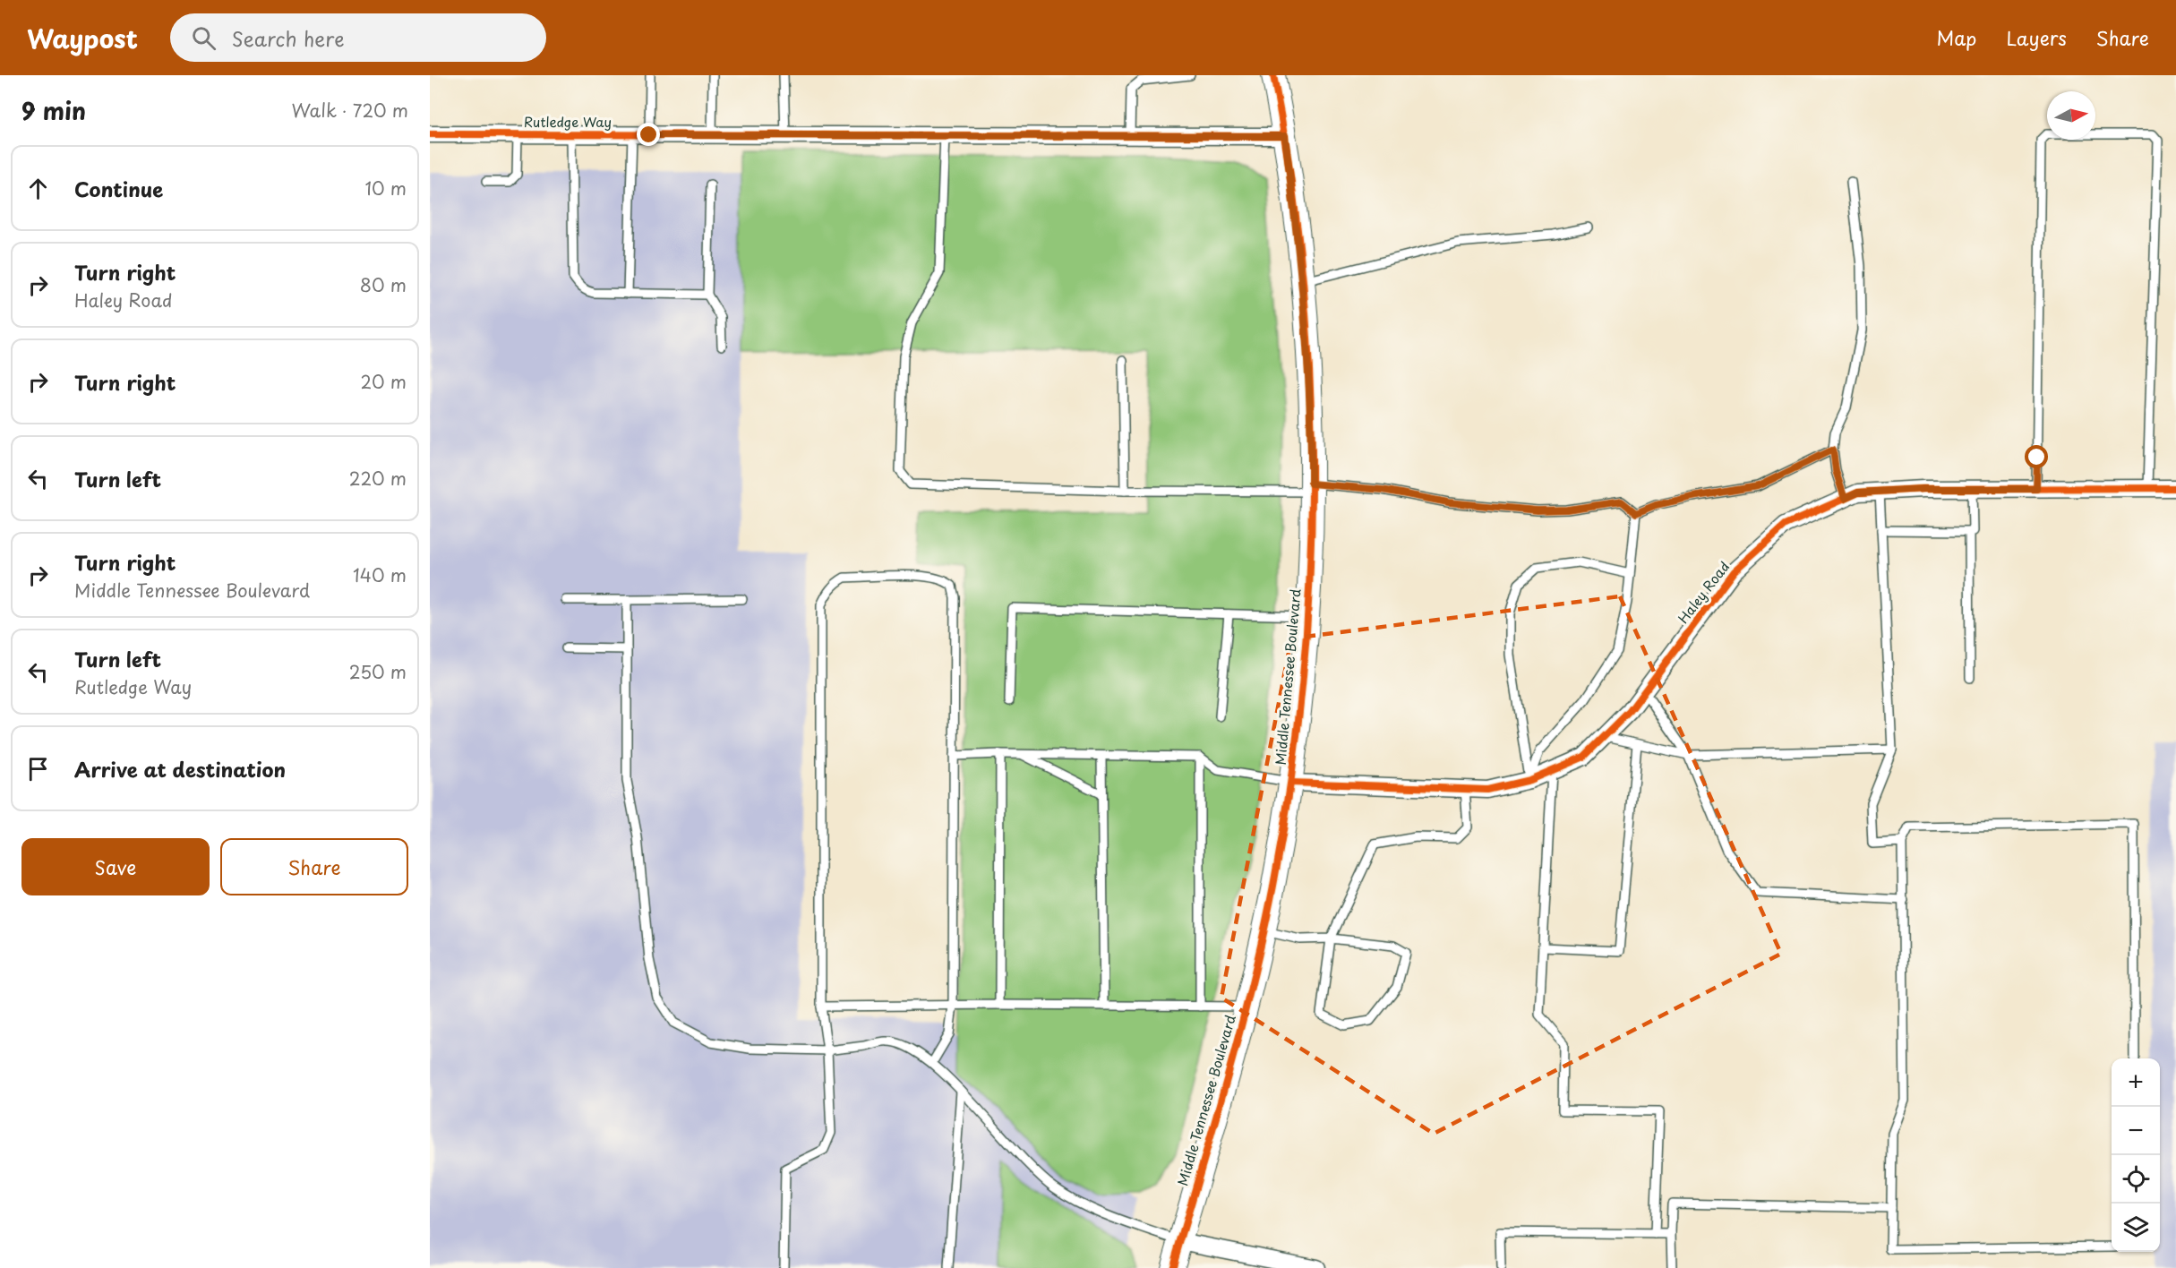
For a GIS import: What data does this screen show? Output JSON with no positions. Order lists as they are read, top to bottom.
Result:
{
  "streets": {
    "main road": ["Middle Tennessee Boulevard"],
    "street": ["Rutledge Way", "Haley Road"]
  },
  "crossings": [
    ["Rutledge Way", "Middle Tennessee Boulevard"],
    ["Haley Road", "Middle Tennessee Boulevard"]
  ],
  "north": "right",
  "page": {
    "header": "Waypost",
    "search": "Search here",
    "nav": ["Map", "Layers", "Share"],
    "heading": ["9 min", "Walk · 720 m"],
    "list": [
      ["Continue", "10 m"],
      ["Turn right", "Haley Road", "80 m"],
      ["Turn right", "20 m"],
      ["Turn left", "220 m"],
      ["Turn right", "Middle Tennessee Boulevard", "140 m"],
      ["Turn left", "Rutledge Way", "250 m"],
      "Arrive at destination"
    ],
    "buttons": ["Save", "Share"],
    "map_buttons": ["+", "−"]
  }
}
